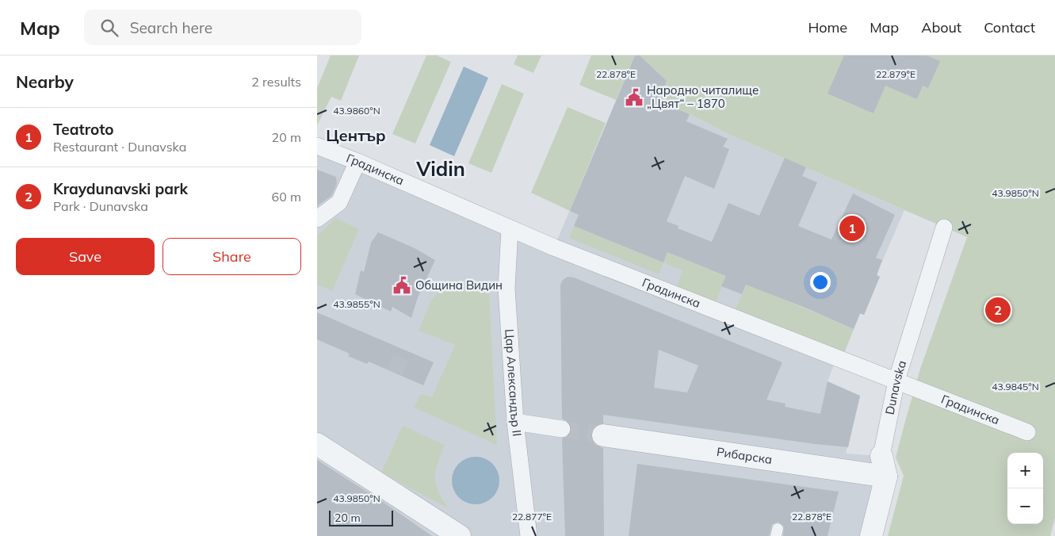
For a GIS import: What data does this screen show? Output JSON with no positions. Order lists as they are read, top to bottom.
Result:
{
  "streets": {
    "street": [
      "Градинска",
      "Цар Александър II",
      "Dunavska",
      "Рибарска"
    ]
  },
  "crossings": [
    ["Градинска", "Цар Александър II"],
    ["Градинска", "Dunavska"],
    ["Dunavska", "Рибарска"]
  ],
  "districts": ["Център", "Vidin"],
  "places": {
    "public building": ["Народно читалище „Цвят“ – 1870", "Община Видин"]
  },
  "scale_bar": "20 m",
  "page": {
    "header": "Map",
    "search": "Search here",
    "nav": [
      "Home",
      "Map",
      "About",
      "Contact"
    ],
    "heading": ["Nearby", "2 results"],
    "list": [
      {
        "mark": "1",
        "name": "Teatroto",
        "note": "Restaurant · Dunavska",
        "value": "20 m"
      },
      {
        "mark": "2",
        "name": "Kraydunavski park",
        "note": "Park · Dunavska",
        "value": "60 m"
      }
    ],
    "pins": ["1", "2"],
    "buttons": ["Save", "Share"],
    "map_buttons": ["+", "−"],
    "scale": "20 m"
  },
  "coordinates": [
    "22.878°E",
    "22.879°E",
    "43.9860°N",
    "43.9850°N",
    "43.9855°N",
    "43.9845°N",
    "22.877°E"
  ]
}
